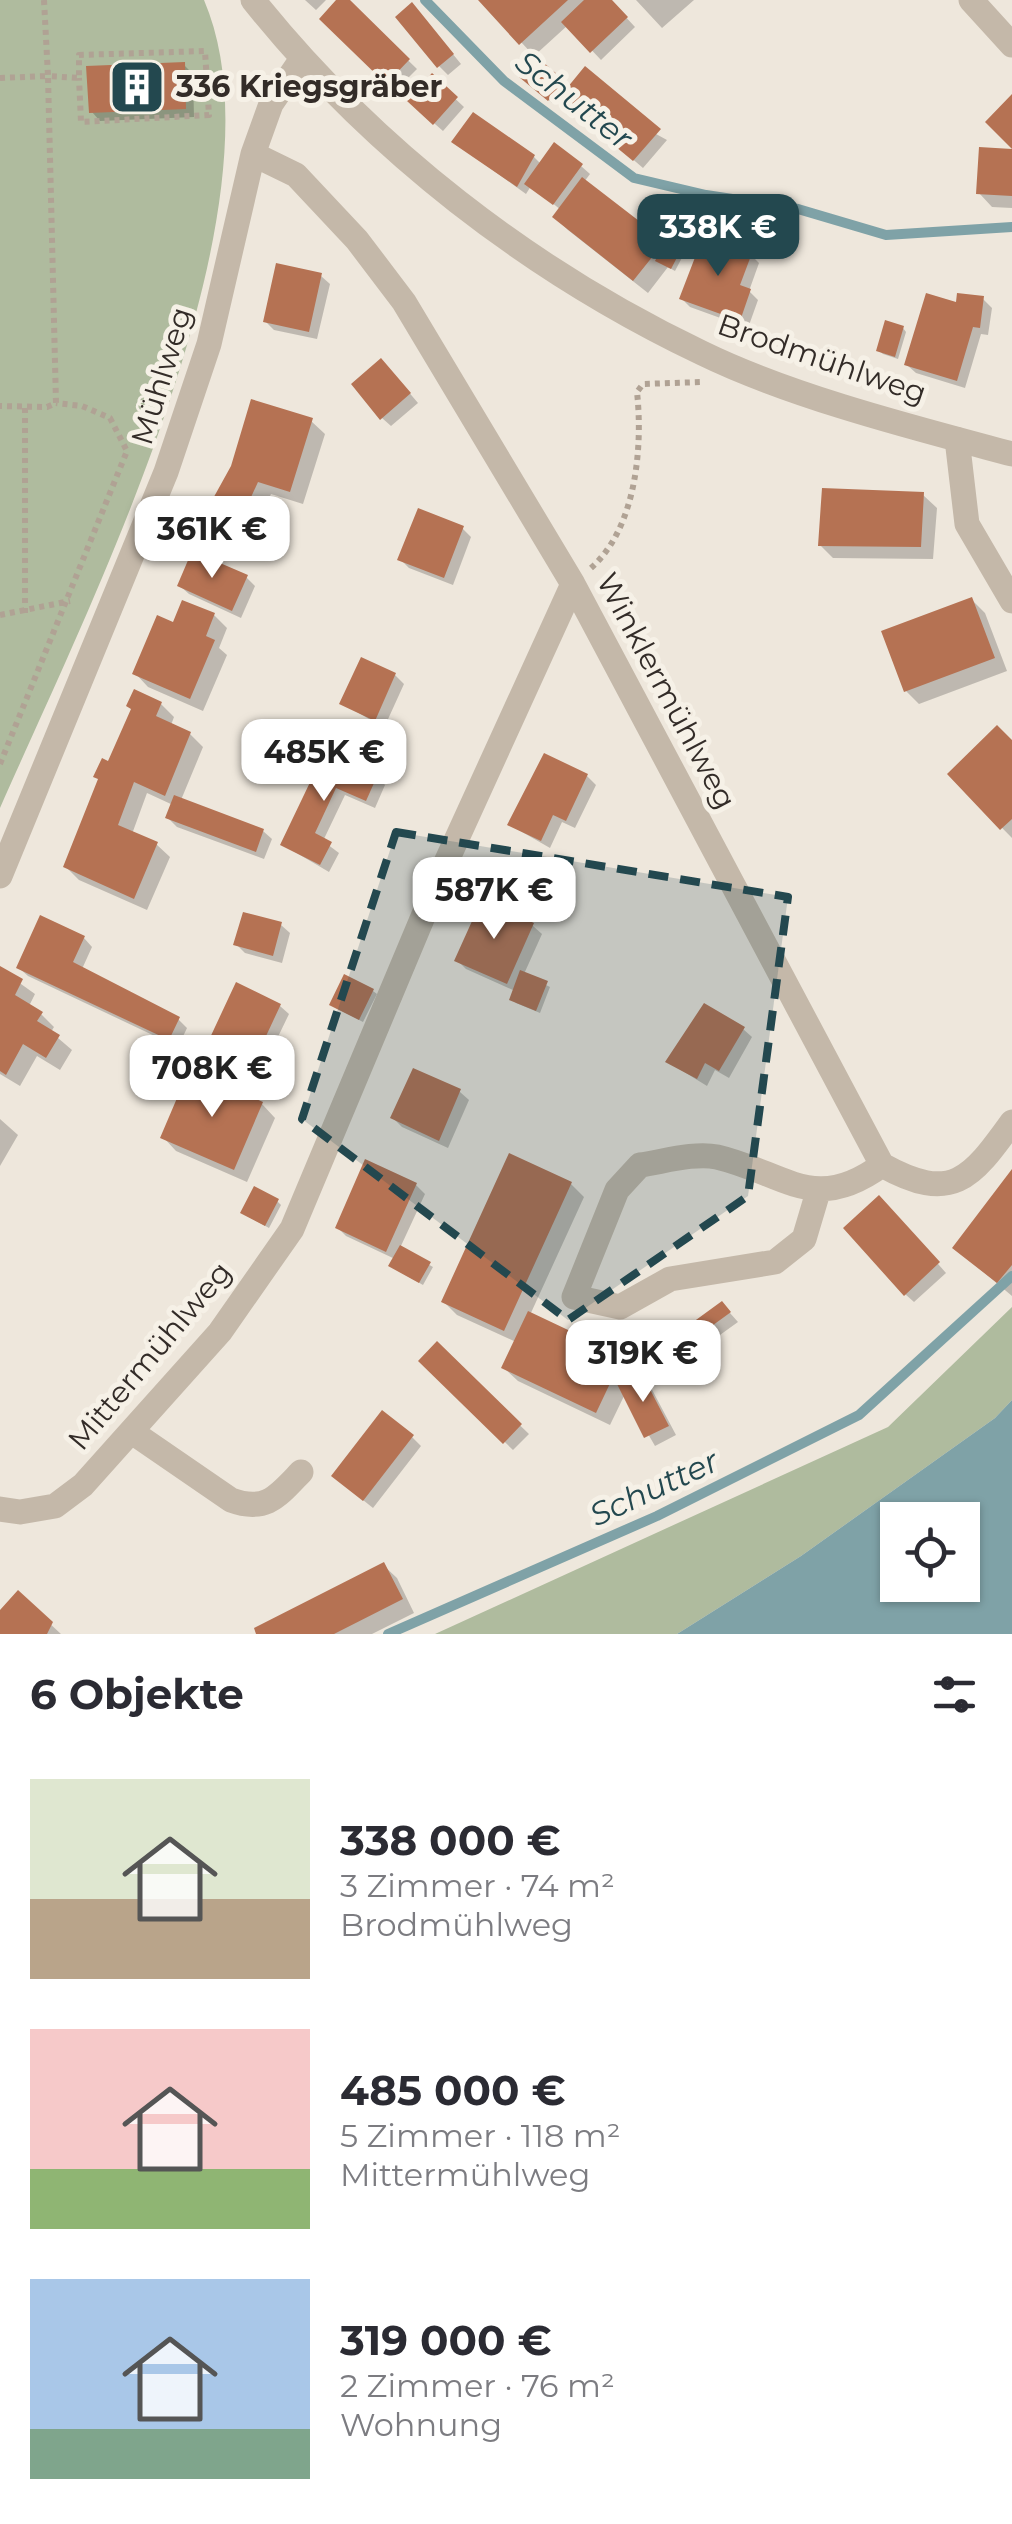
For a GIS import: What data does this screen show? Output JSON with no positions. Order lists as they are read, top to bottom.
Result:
{
  "streets": {
    "street": [
      "Brodmühlweg",
      "Mühlweg",
      "Winklermühlweg",
      "Mittermühlweg"
    ]
  },
  "crossings": [
    ["Brodmühlweg", "Mühlweg"],
    ["Mühlweg", "Winklermühlweg"],
    ["Winklermühlweg", "Mittermühlweg"]
  ],
  "water": ["Schutter"],
  "places": {
    "building": ["336 Kriegsgräber"]
  },
  "page": {
    "price": [
      "338K €",
      "361K €",
      "485K €",
      "587K €",
      "708K €",
      "319K €"
    ],
    "heading": "6 Objekte",
    "list": [
      {
        "name": "338 000 €",
        "note": "3 Zimmer · 74 m² · Brodmühlweg"
      },
      {
        "name": "485 000 €",
        "note": "5 Zimmer · 118 m² · Mittermühlweg"
      },
      {
        "name": "319 000 €",
        "note": "2 Zimmer · 76 m² · Wohnung"
      }
    ]
  }
}
